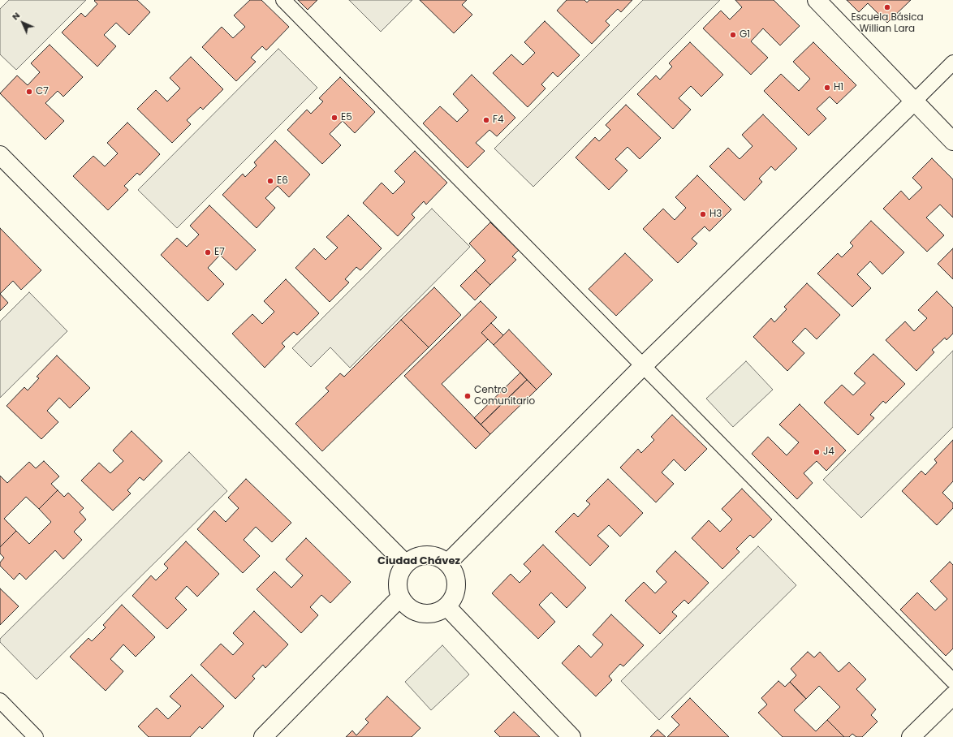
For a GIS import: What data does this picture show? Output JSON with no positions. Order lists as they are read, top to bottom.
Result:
{
  "districts": ["Ciudad Chávez"],
  "places": [
    "Escuela Básica Willian Lara",
    "G1",
    "H1",
    "C7",
    "E5",
    "F4",
    "E6",
    "H3",
    "E7",
    "Centro Comunitario",
    "J4"
  ],
  "north": "top left"
}
